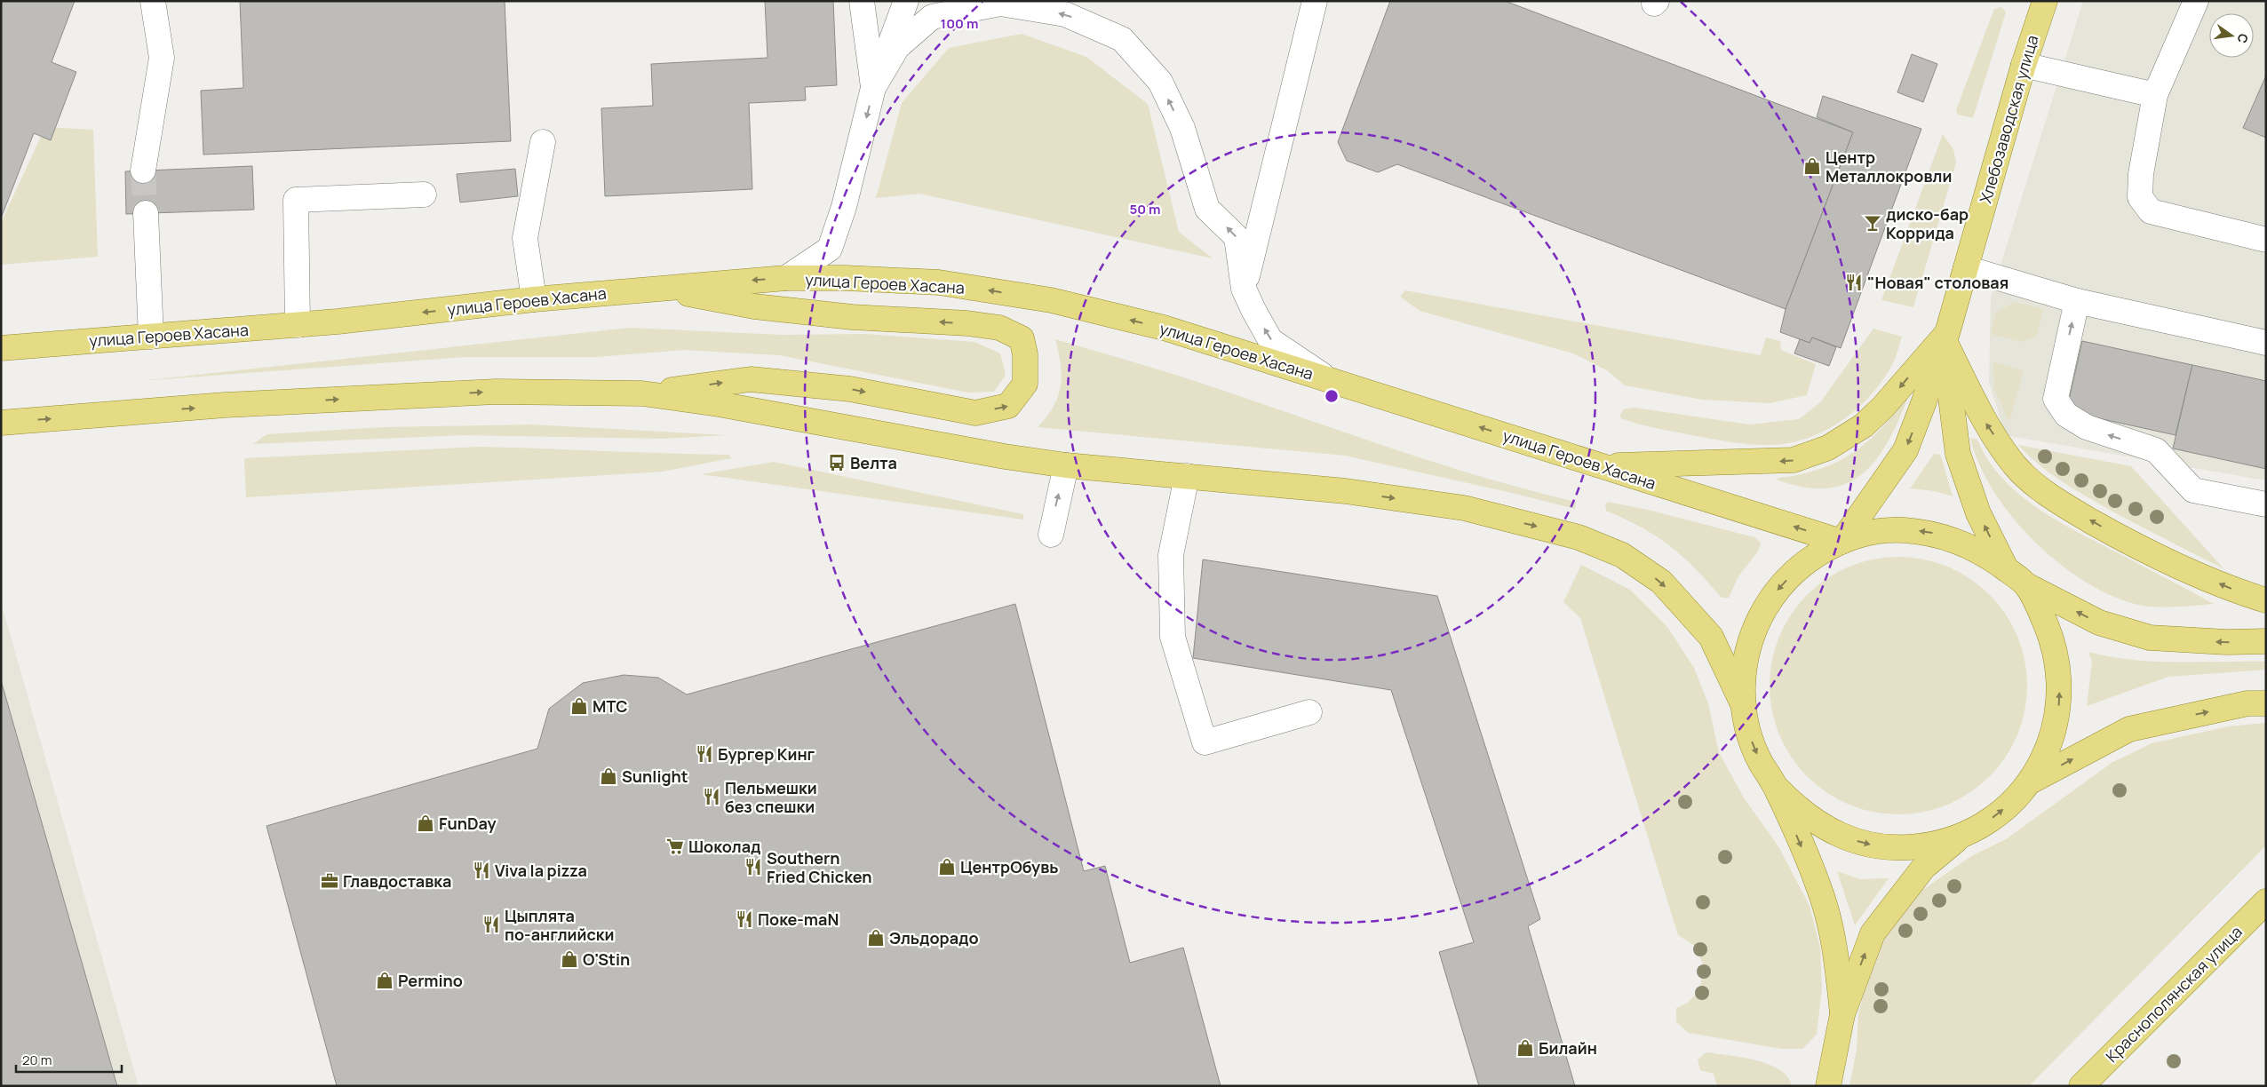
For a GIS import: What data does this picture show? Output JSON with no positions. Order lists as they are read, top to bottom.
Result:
{
  "streets": {
    "main road": ["Хлебозаводская улица", "улица Героев Хасана", "Краснополянская улица"]
  },
  "crossings": [
    ["Хлебозаводская улица", "улица Героев Хасана"]
  ],
  "one_way": ["Хлебозаводская улица"],
  "places": {
    "shop": [
      "Центр Металлокровли",
      "МТС",
      "Sunlight",
      "FunDay",
      "ЦентрОбувь",
      "Эльдорадо",
      "O'Stin",
      "Permino",
      "Билайн"
    ],
    "bar": ["диско-бар Коррида"],
    "restaurant": [
      "\"Новая\" столовая",
      "Бургер Кинг",
      "Пельмешки без спешки",
      "Southern Fried Chicken",
      "Viva la pizza",
      "Поке-maN",
      "Цыплята по-английски"
    ],
    "bus stop": ["Велта"],
    "supermarket": ["Шоколад"],
    "office": ["Главдоставка"]
  },
  "scale_bar": "20 m",
  "north": "right",
  "rings": ["100 m", "50 m"]
}
